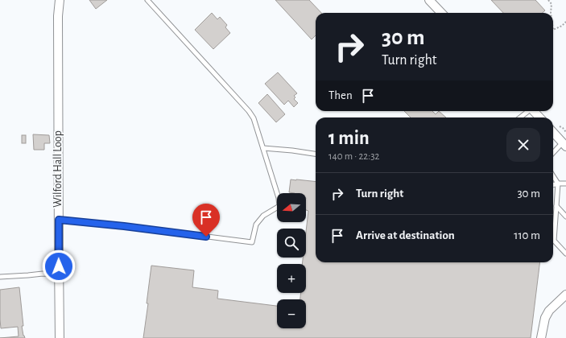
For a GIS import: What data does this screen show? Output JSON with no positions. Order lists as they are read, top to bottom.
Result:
{
  "streets": {
    "street": ["Wilford Hall Loop"]
  },
  "north": "left",
  "page": {
    "turn": ["30 m", "Turn right"],
    "then": "Then",
    "heading": ["1 min", "140 m · 22:32"],
    "list": [
      {
        "name": "Turn right",
        "value": "30 m"
      },
      {
        "name": "Arrive at destination",
        "value": "110 m"
      }
    ],
    "map_buttons": ["+", "−"]
  }
}
